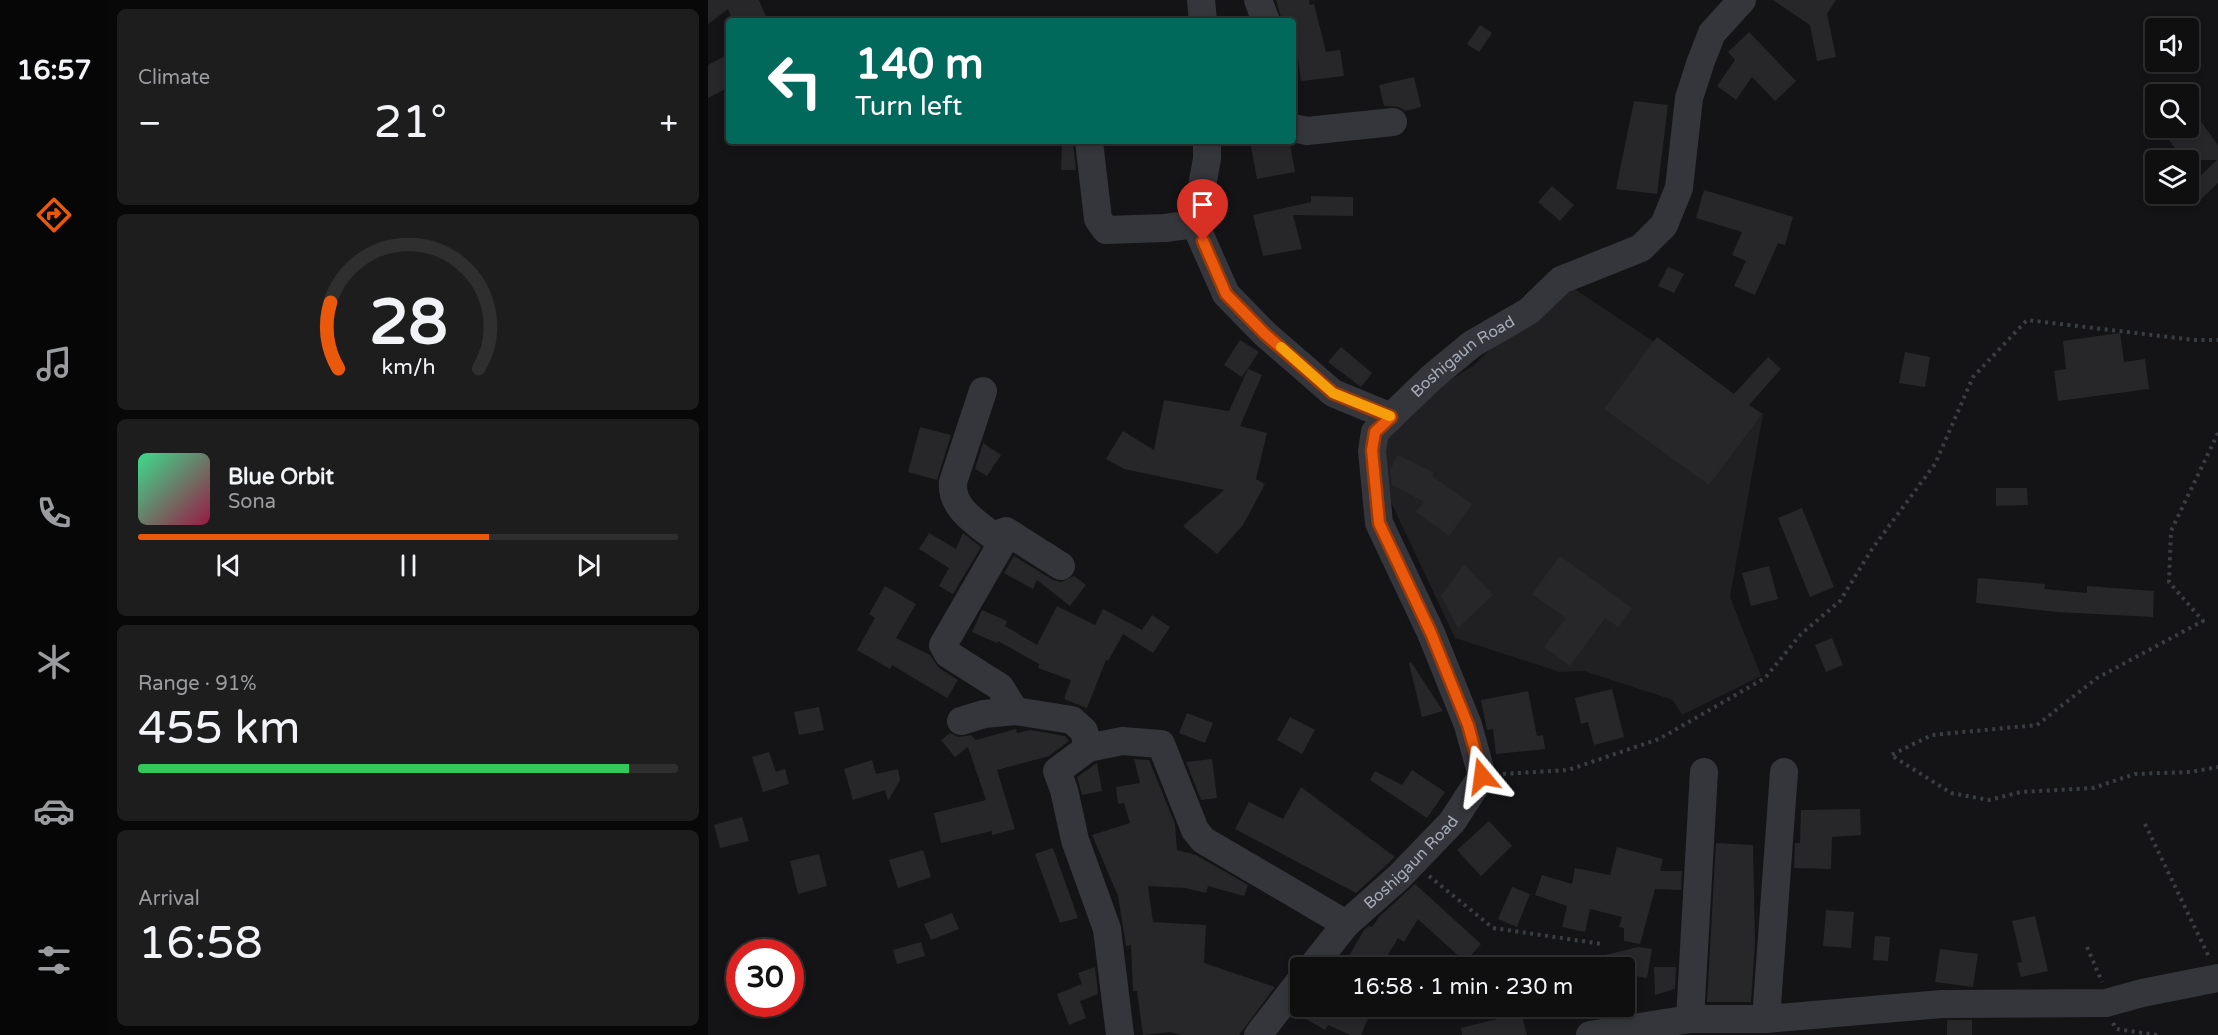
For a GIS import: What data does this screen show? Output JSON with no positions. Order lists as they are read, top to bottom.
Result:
{
  "streets": {
    "street": ["Boshigaun Road"]
  },
  "page": {
    "tabs": "16:57",
    "tile": [
      "Climate",
      ["Range · 91%", "455 km"],
      ["Arrival", "16:58"]
    ],
    "turn": ["140 m", "Turn left"],
    "heat": ["−", "21°", "+"],
    "song": ["Blue Orbit", "Sona"],
    "limit": "30",
    "trip": "16:58 · 1 min · 230 m",
    "gauge": ["28", "km/h"]
  }
}
